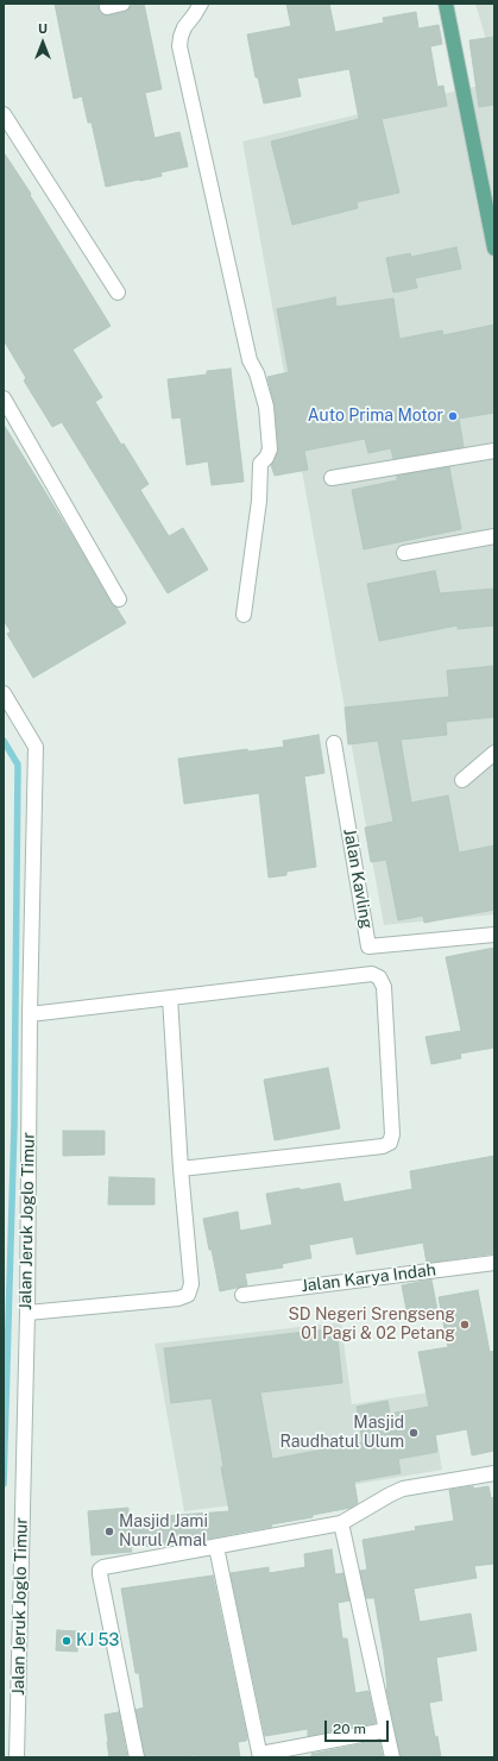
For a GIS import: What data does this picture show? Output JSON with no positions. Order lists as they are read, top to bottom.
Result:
{
  "streets": {
    "street": ["Jalan Kavling", "Jalan Jeruk Joglo Timur", "Jalan Karya Indah"]
  },
  "places": [
    "Auto Prima Motor",
    "SD Negeri Srengseng 01 Pagi & 02 Petang",
    "Masjid Raudhatul Ulum",
    "Masjid Jami Nurul Amal",
    "KJ 53"
  ],
  "scale_bar": "20 m",
  "north": "top"
}
